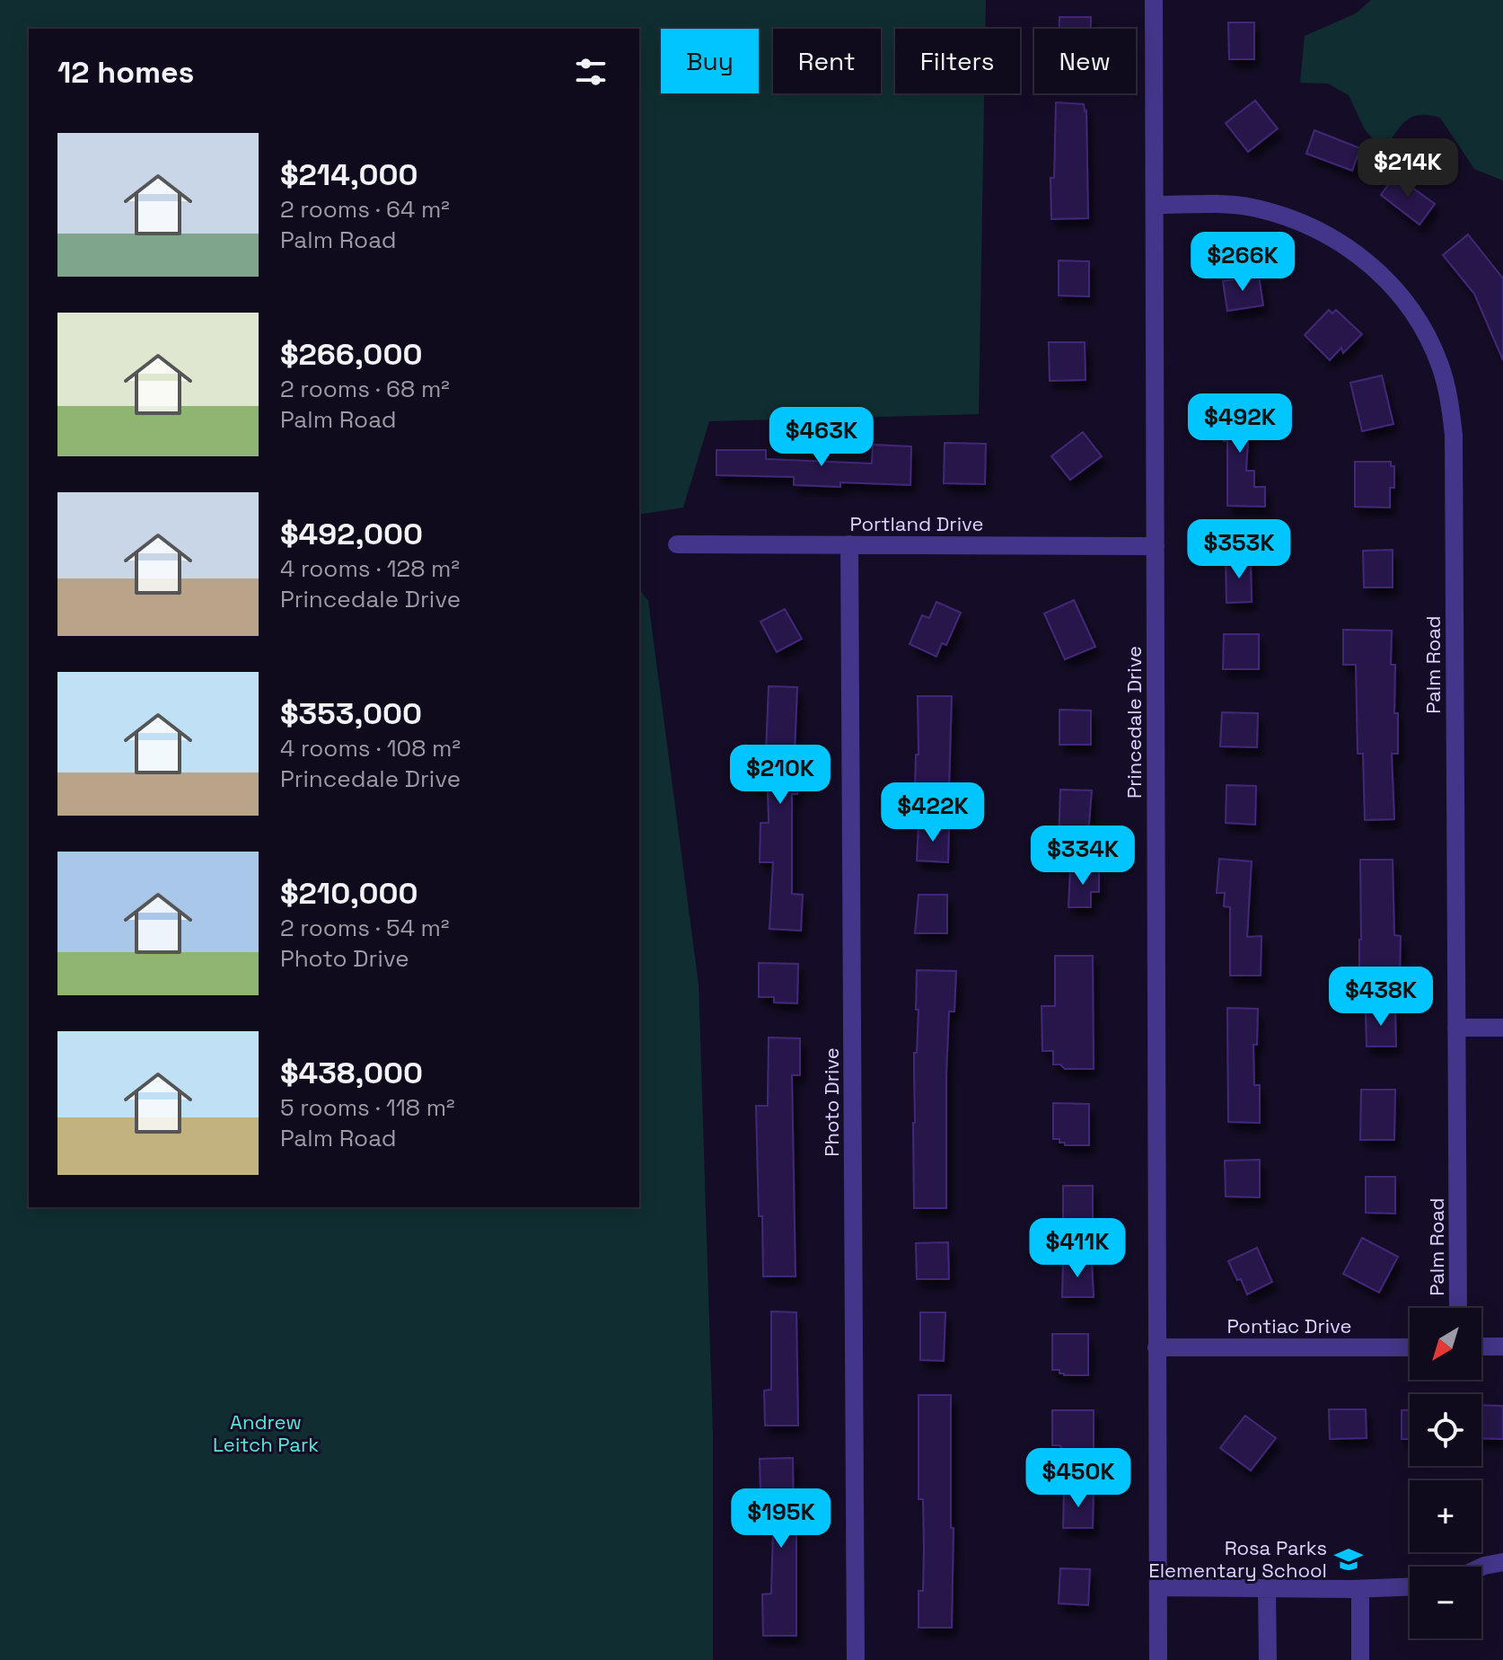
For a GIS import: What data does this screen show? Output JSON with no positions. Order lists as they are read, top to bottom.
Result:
{
  "streets": {
    "street": [
      "Portland Drive",
      "Palm Road",
      "Princedale Drive",
      "Photo Drive",
      "Pontiac Drive"
    ]
  },
  "crossings": [
    ["Portland Drive", "Princedale Drive"],
    ["Portland Drive", "Photo Drive"],
    ["Palm Road", "Princedale Drive"],
    ["Princedale Drive", "Pontiac Drive"]
  ],
  "parks": ["Andrew Leitch Park"],
  "places": {
    "school or university": ["Rosa Parks Elementary School"]
  },
  "north": "bottom left",
  "page": {
    "chip": [
      "Buy",
      "Rent",
      "Filters",
      "New"
    ],
    "heading": "12 homes",
    "list": [
      {
        "name": "$214,000",
        "note": "2 rooms · 64 m² · Palm Road"
      },
      {
        "name": "$266,000",
        "note": "2 rooms · 68 m² · Palm Road"
      },
      {
        "name": "$492,000",
        "note": "4 rooms · 128 m² · Princedale Drive"
      },
      {
        "name": "$353,000",
        "note": "4 rooms · 108 m² · Princedale Drive"
      },
      {
        "name": "$210,000",
        "note": "2 rooms · 54 m² · Photo Drive"
      },
      {
        "name": "$438,000",
        "note": "5 rooms · 118 m² · Palm Road"
      }
    ],
    "price": [
      "$214K",
      "$266K",
      "$492K",
      "$463K",
      "$353K",
      "$210K",
      "$422K",
      "$334K",
      "$438K",
      "$411K",
      "$450K",
      "$195K"
    ],
    "map_buttons": ["+", "−"]
  }
}
